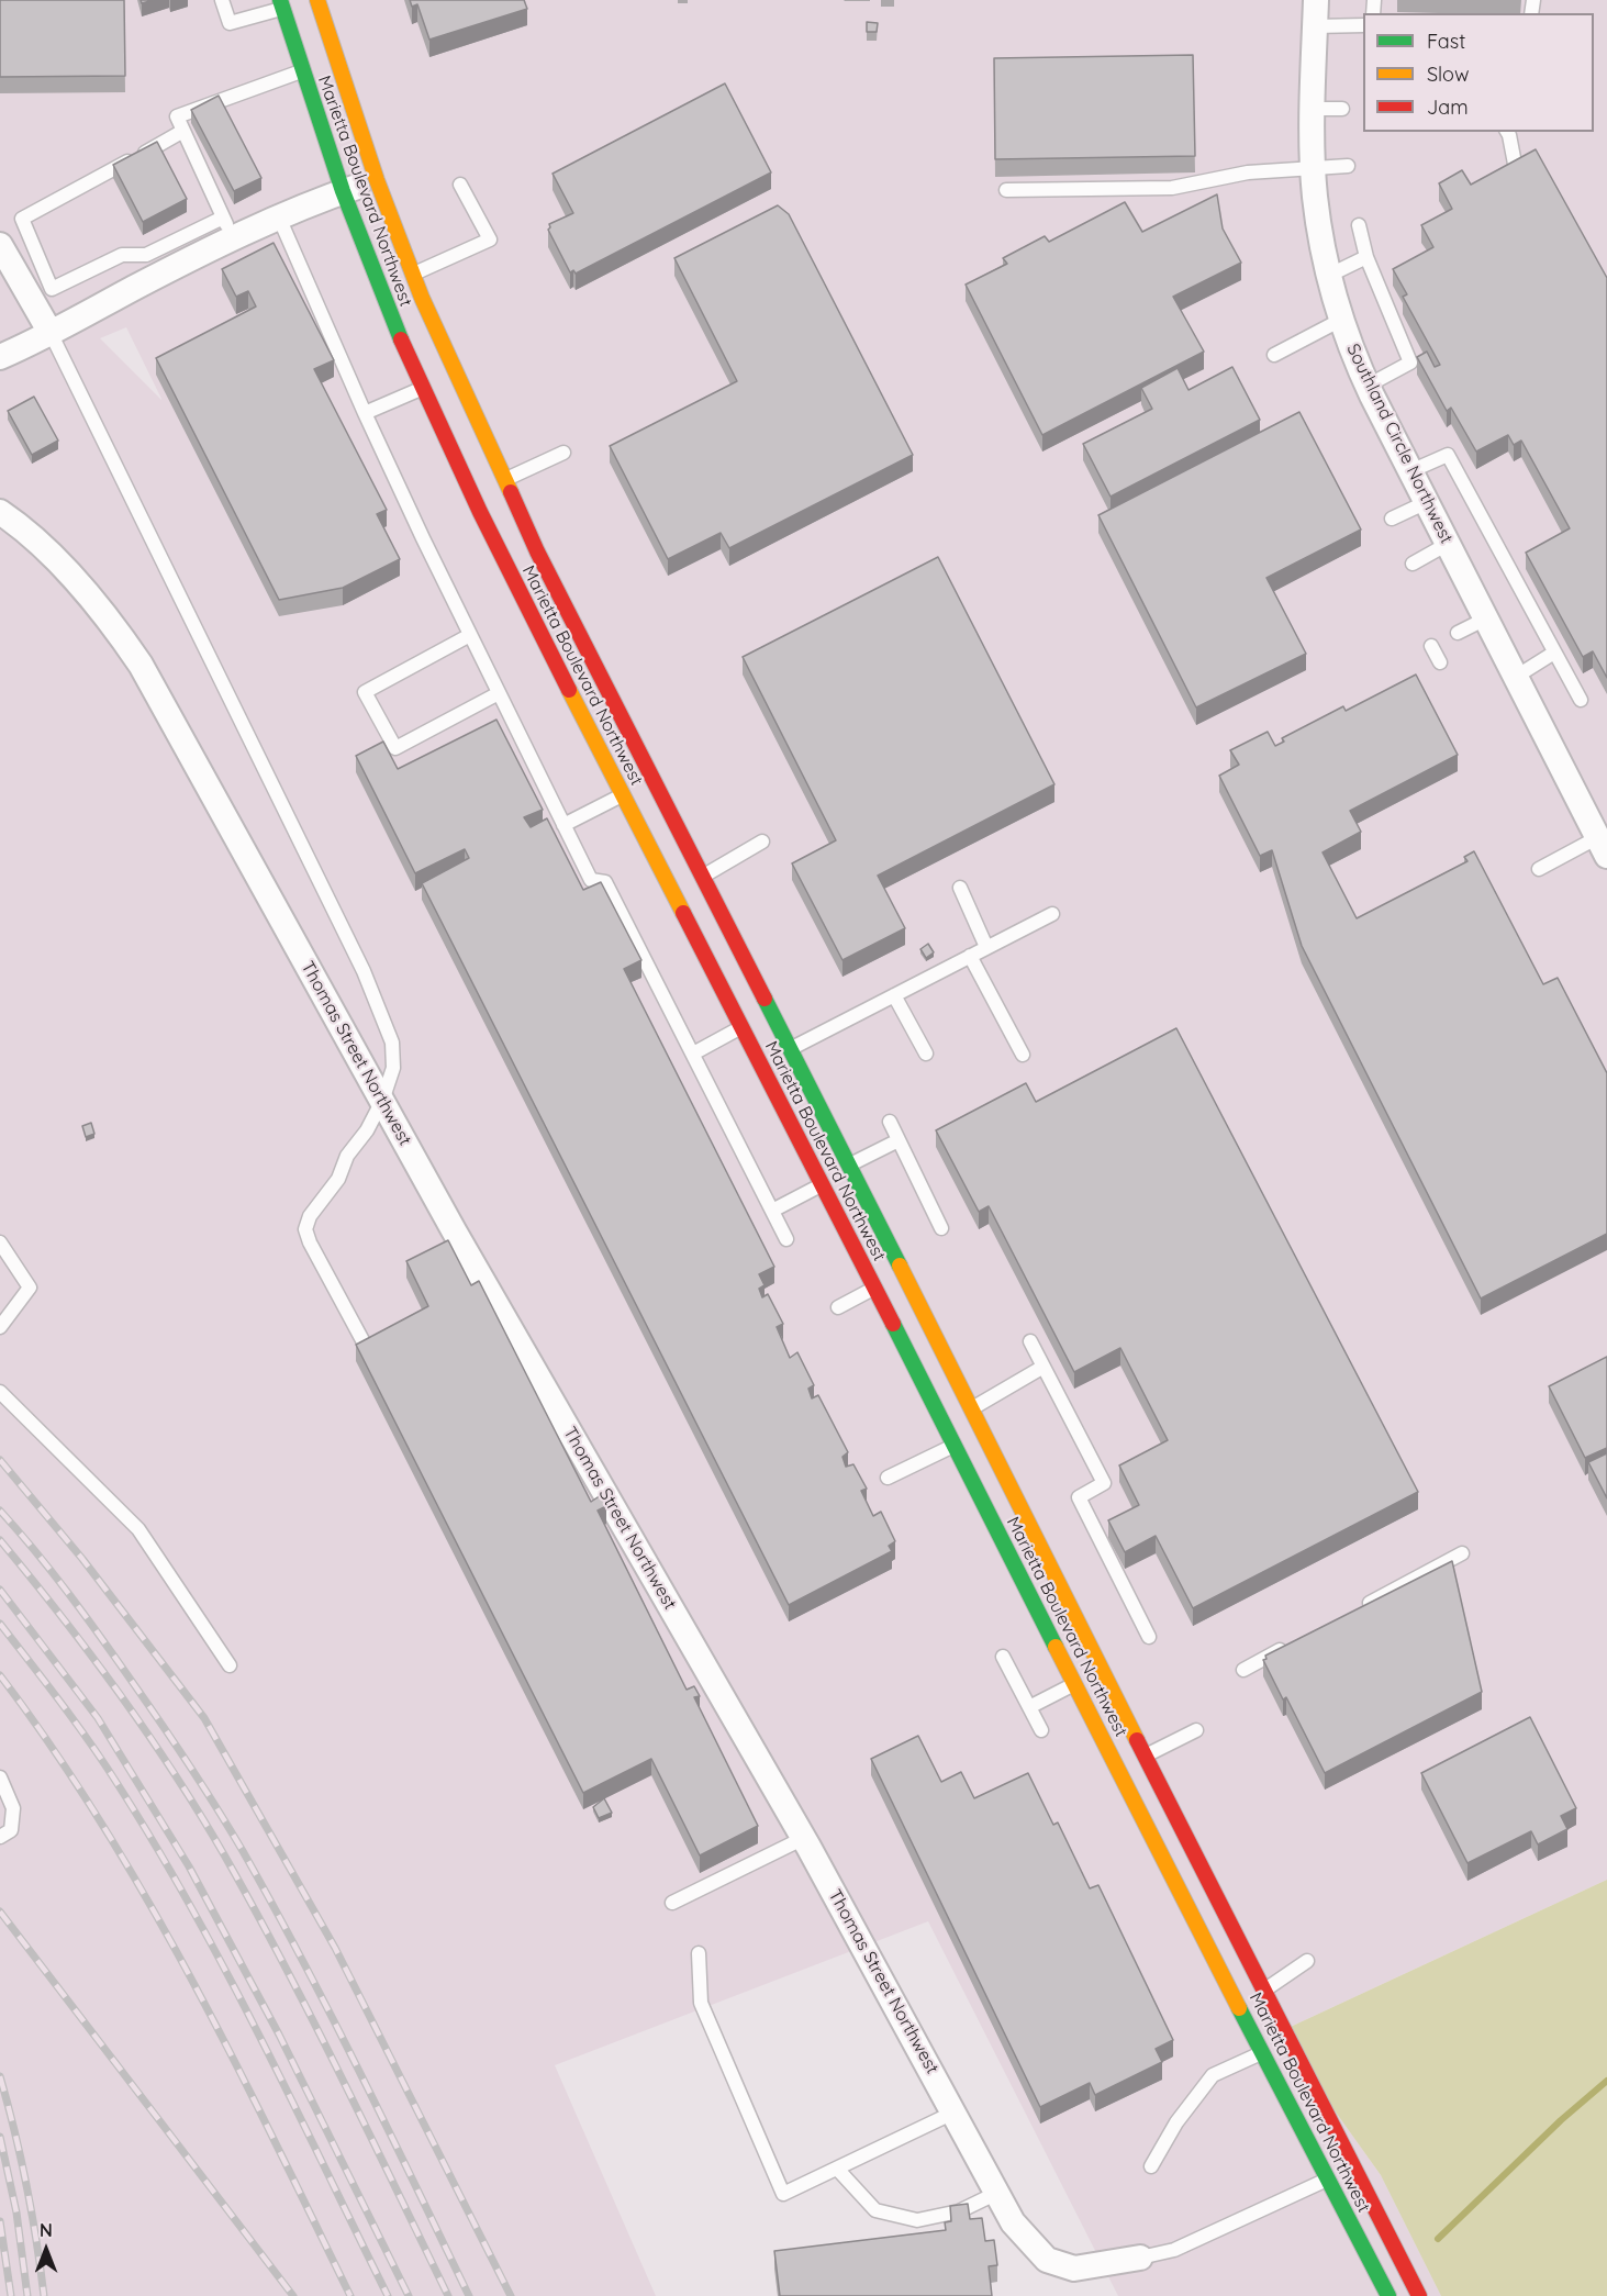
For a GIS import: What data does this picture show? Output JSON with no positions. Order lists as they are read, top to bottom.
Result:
{
  "streets": {
    "main road": ["Marietta Boulevard Northwest"],
    "street": ["Southland Circle Northwest", "Thomas Street Northwest"]
  },
  "crossings": [
    ["Marietta Boulevard Northwest", "Thomas Street Northwest"]
  ],
  "legend": ["Fast", "Slow", "Jam"],
  "north": "top"
}
